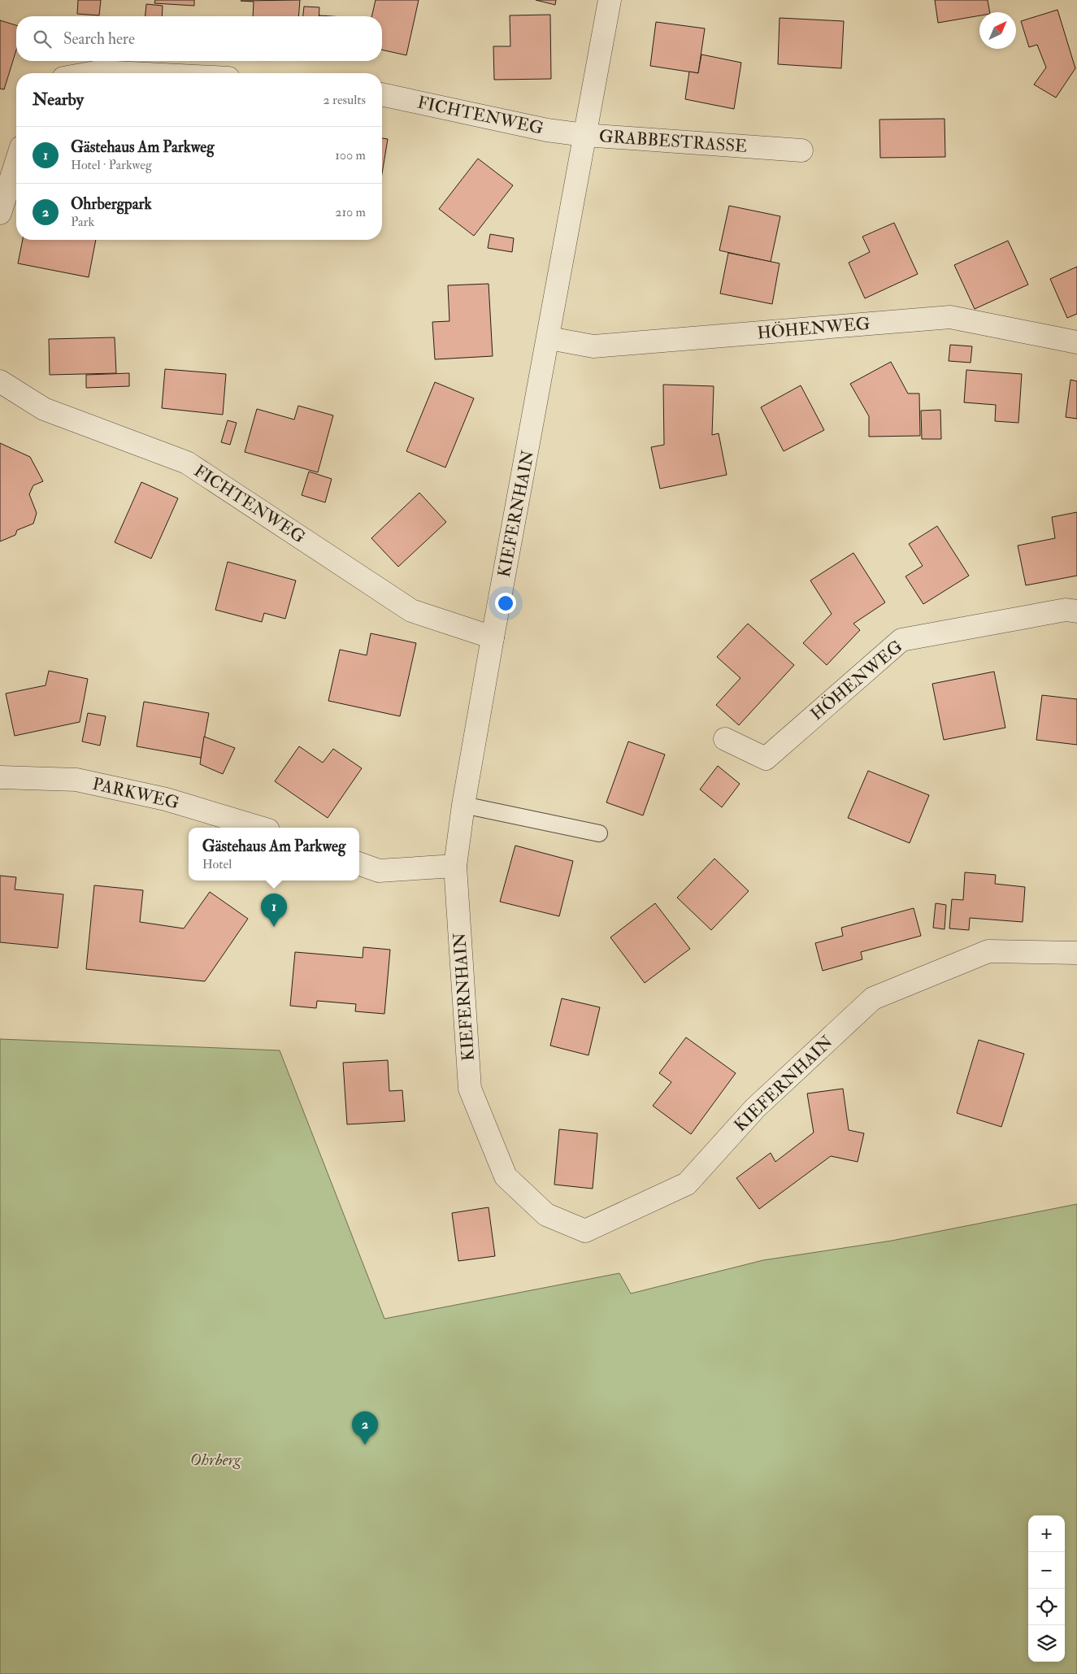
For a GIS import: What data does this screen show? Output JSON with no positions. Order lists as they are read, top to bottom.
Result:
{
  "streets": {
    "street": [
      "FICHTENWEG",
      "GRABBESTRASSE",
      "HÖHENWEG",
      "KIEFERNHAIN",
      "PARKWEG"
    ]
  },
  "crossings": [
    ["FICHTENWEG", "GRABBESTRASSE"],
    ["FICHTENWEG", "KIEFERNHAIN"],
    ["GRABBESTRASSE", "KIEFERNHAIN"],
    ["HÖHENWEG", "KIEFERNHAIN"]
  ],
  "parks": ["Ohrberg"],
  "north": "top right",
  "page": {
    "search": "Search here",
    "heading": ["Nearby", "2 results"],
    "list": [
      {
        "mark": "1",
        "name": "Gästehaus Am Parkweg",
        "note": "Hotel · Parkweg",
        "value": "100 m"
      },
      {
        "mark": "2",
        "name": "Ohrbergpark",
        "note": "Park",
        "value": "210 m"
      }
    ],
    "popup": ["Gästehaus Am Parkweg", "Hotel"],
    "pins": ["1", "2"],
    "map_buttons": ["+", "−"]
  }
}
